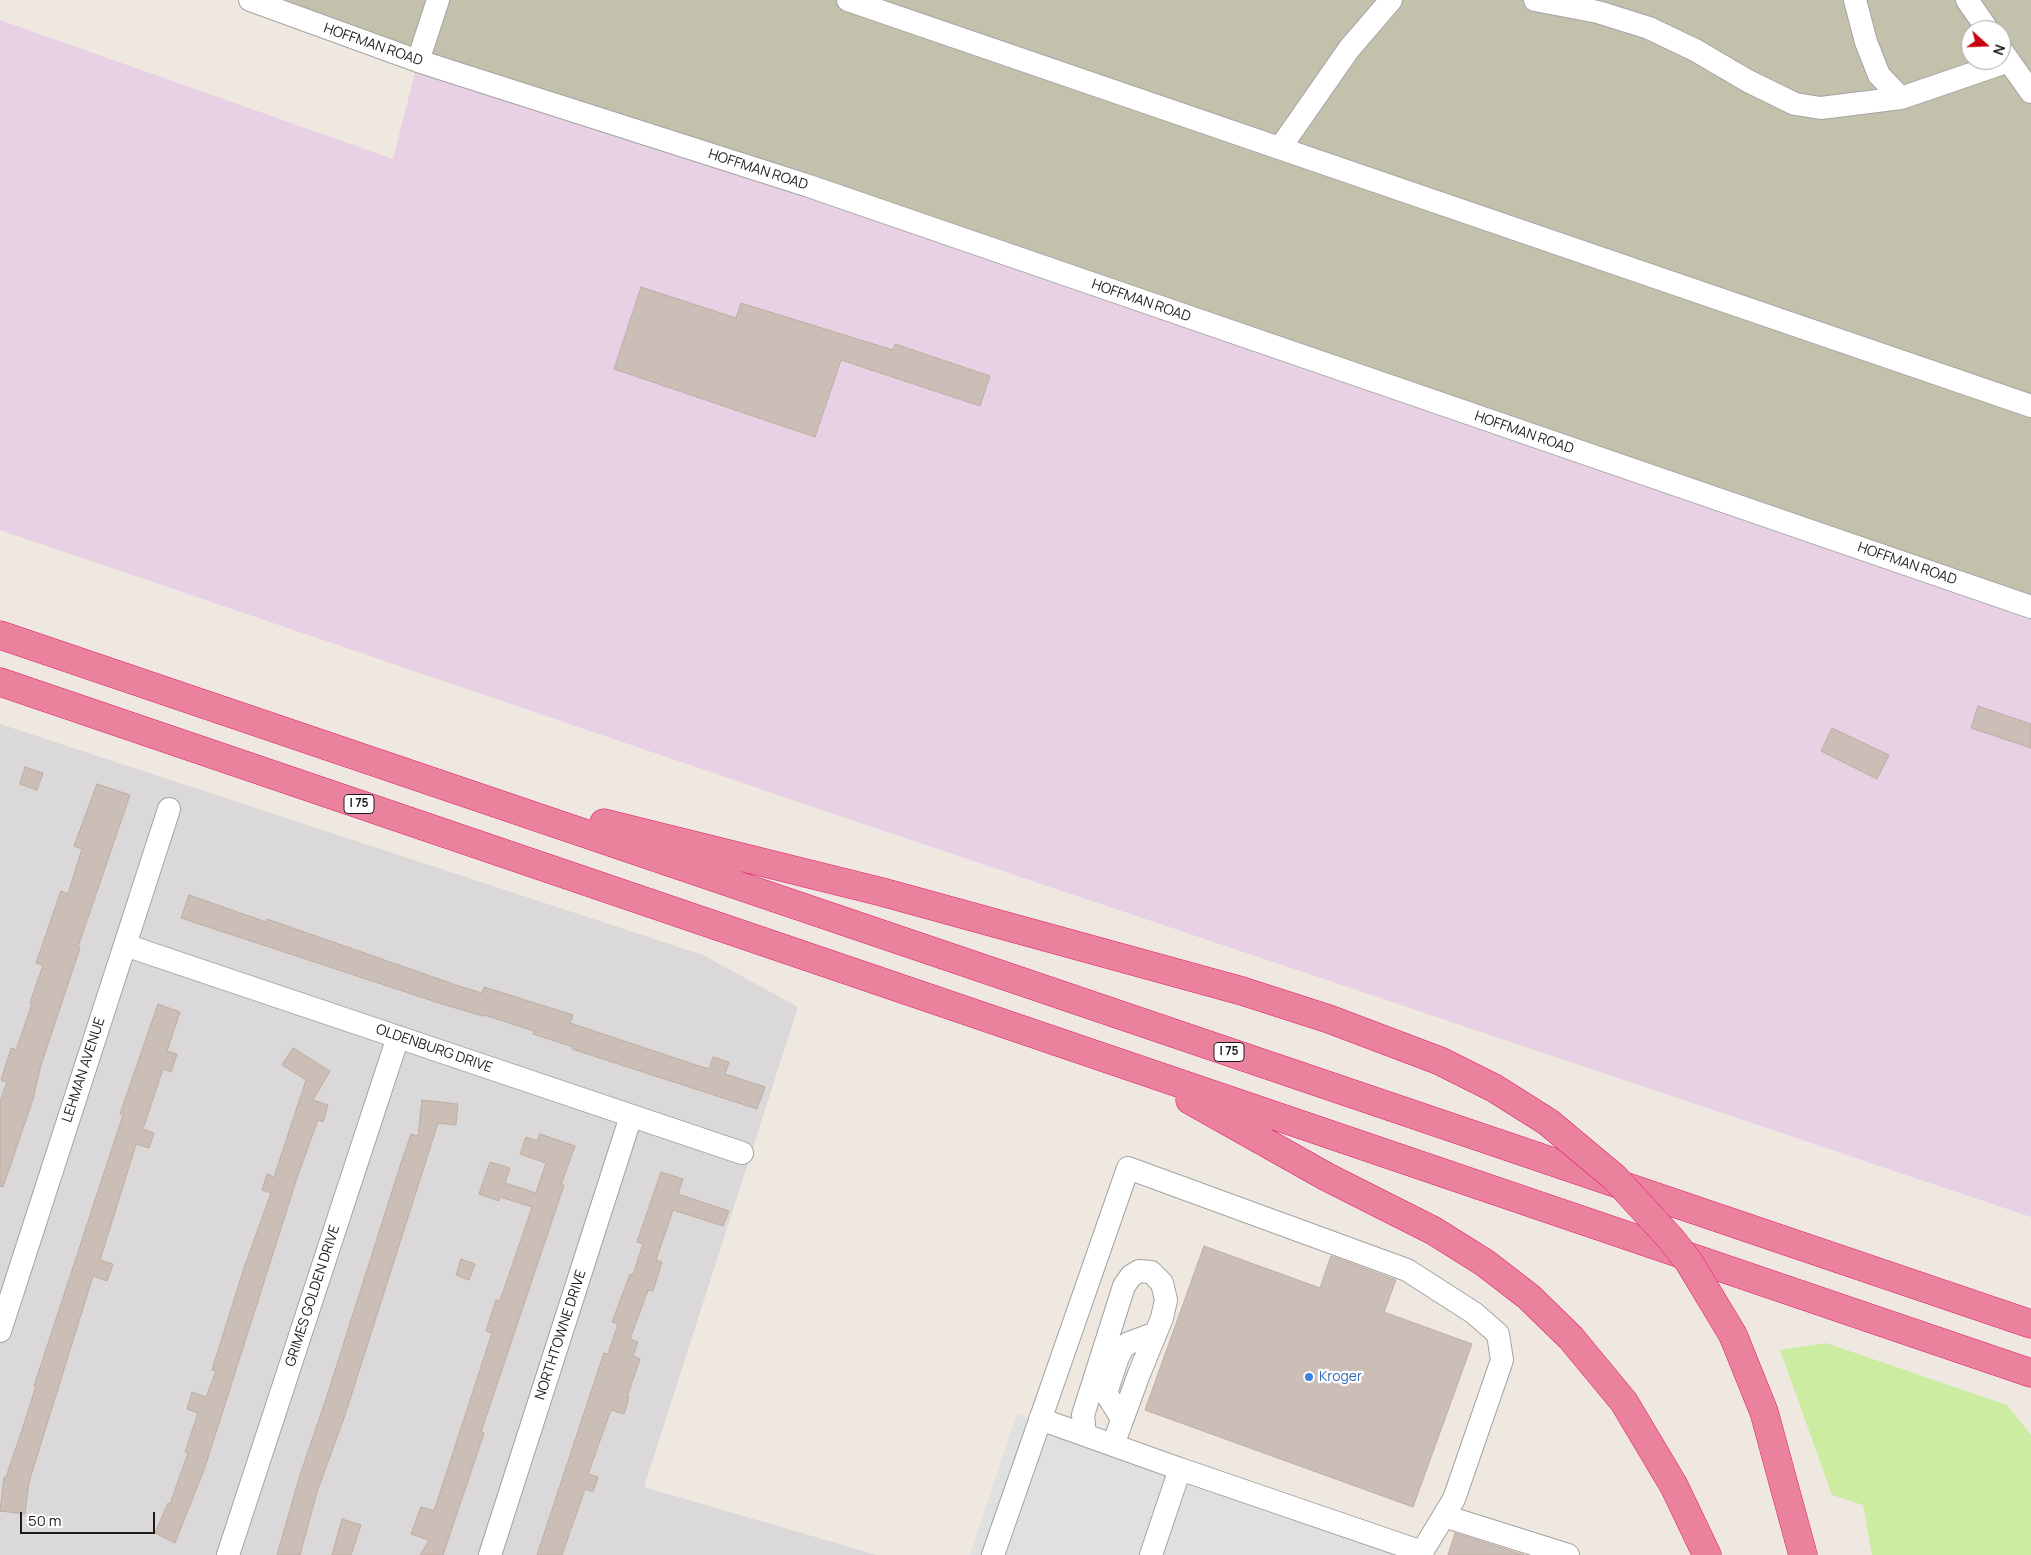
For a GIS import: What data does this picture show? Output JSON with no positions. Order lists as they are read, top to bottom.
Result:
{
  "streets": {
    "highway": ["I 75"],
    "street": [
      "HOFFMAN ROAD",
      "OLDENBURG DRIVE",
      "LEHMAN AVENUE",
      "GRIMES GOLDEN DRIVE",
      "NORTHTOWNE DRIVE"
    ]
  },
  "crossings": [
    ["OLDENBURG DRIVE", "LEHMAN AVENUE"],
    ["OLDENBURG DRIVE", "GRIMES GOLDEN DRIVE"],
    ["OLDENBURG DRIVE", "NORTHTOWNE DRIVE"]
  ],
  "places": ["Kroger"],
  "scale_bar": "50 m",
  "north": "right"
}
